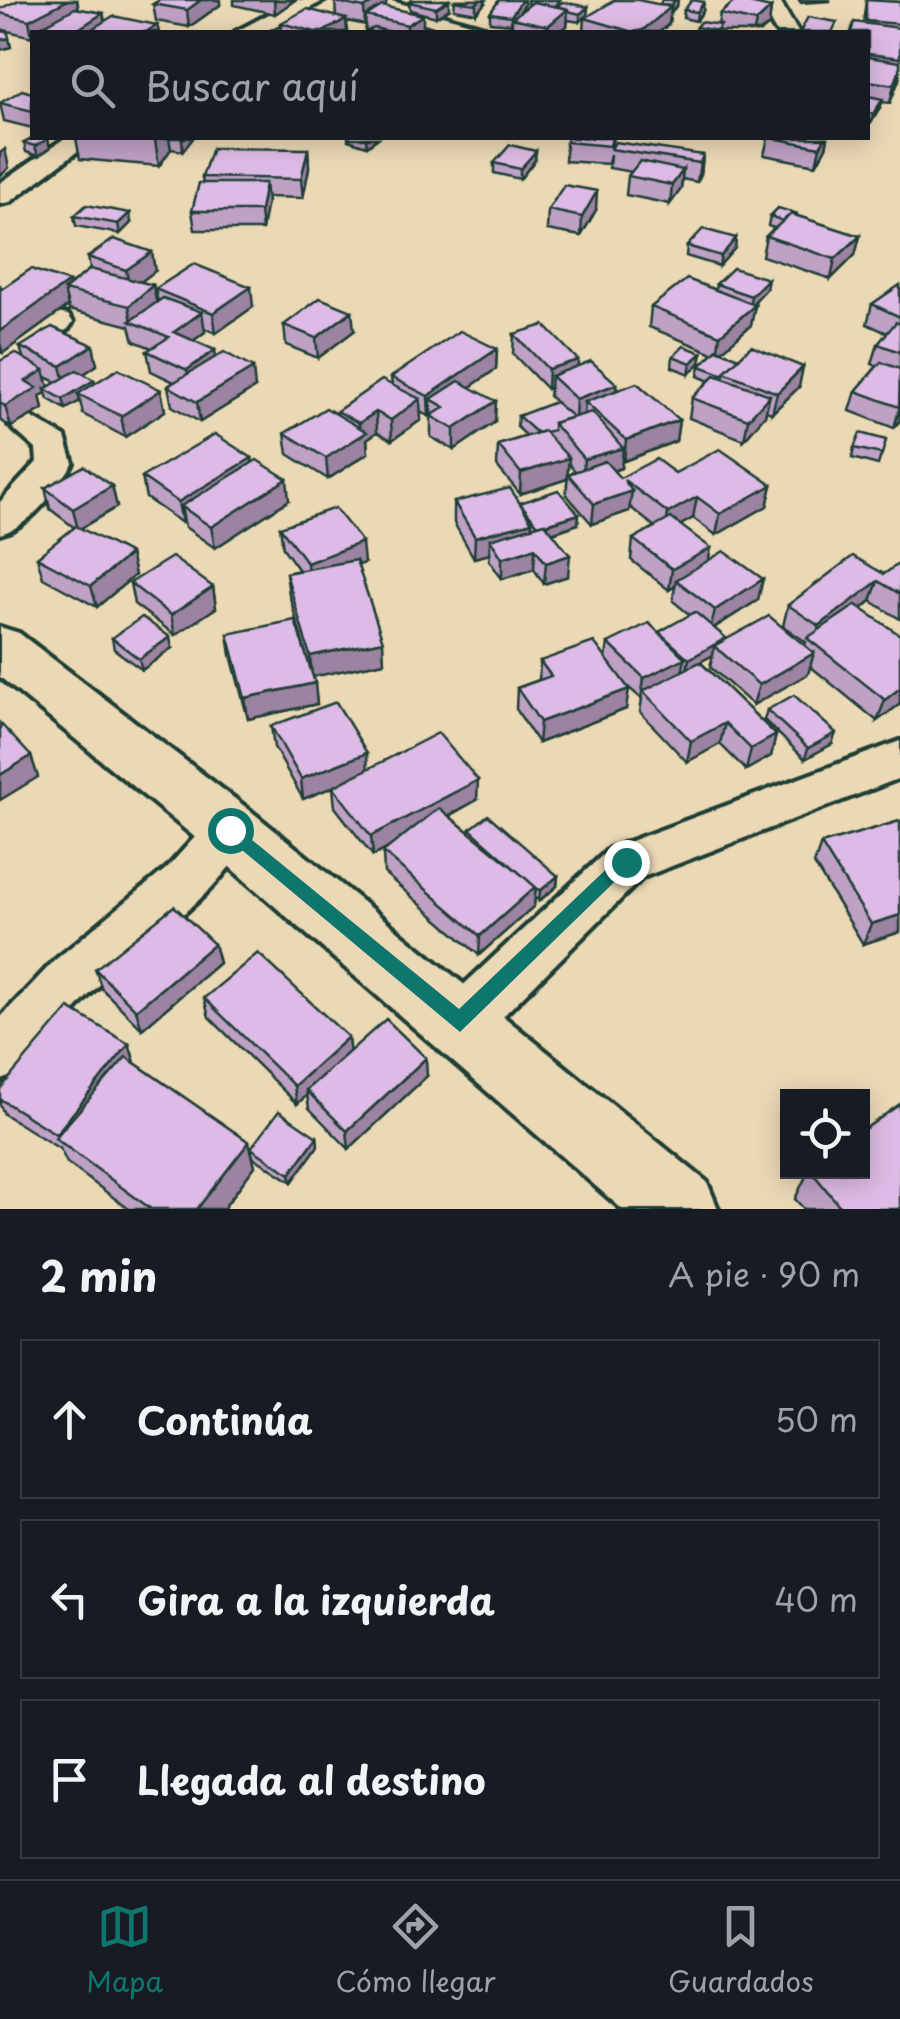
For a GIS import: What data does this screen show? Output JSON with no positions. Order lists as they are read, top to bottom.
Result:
{
  "page": {
    "search": "Buscar aquí",
    "heading": ["2 min", "A pie · 90 m"],
    "list": [
      ["Continúa", "50 m"],
      ["Gira a la izquierda", "40 m"],
      "Llegada al destino"
    ],
    "nav": ["Mapa", "Cómo llegar", "Guardados"]
  }
}
